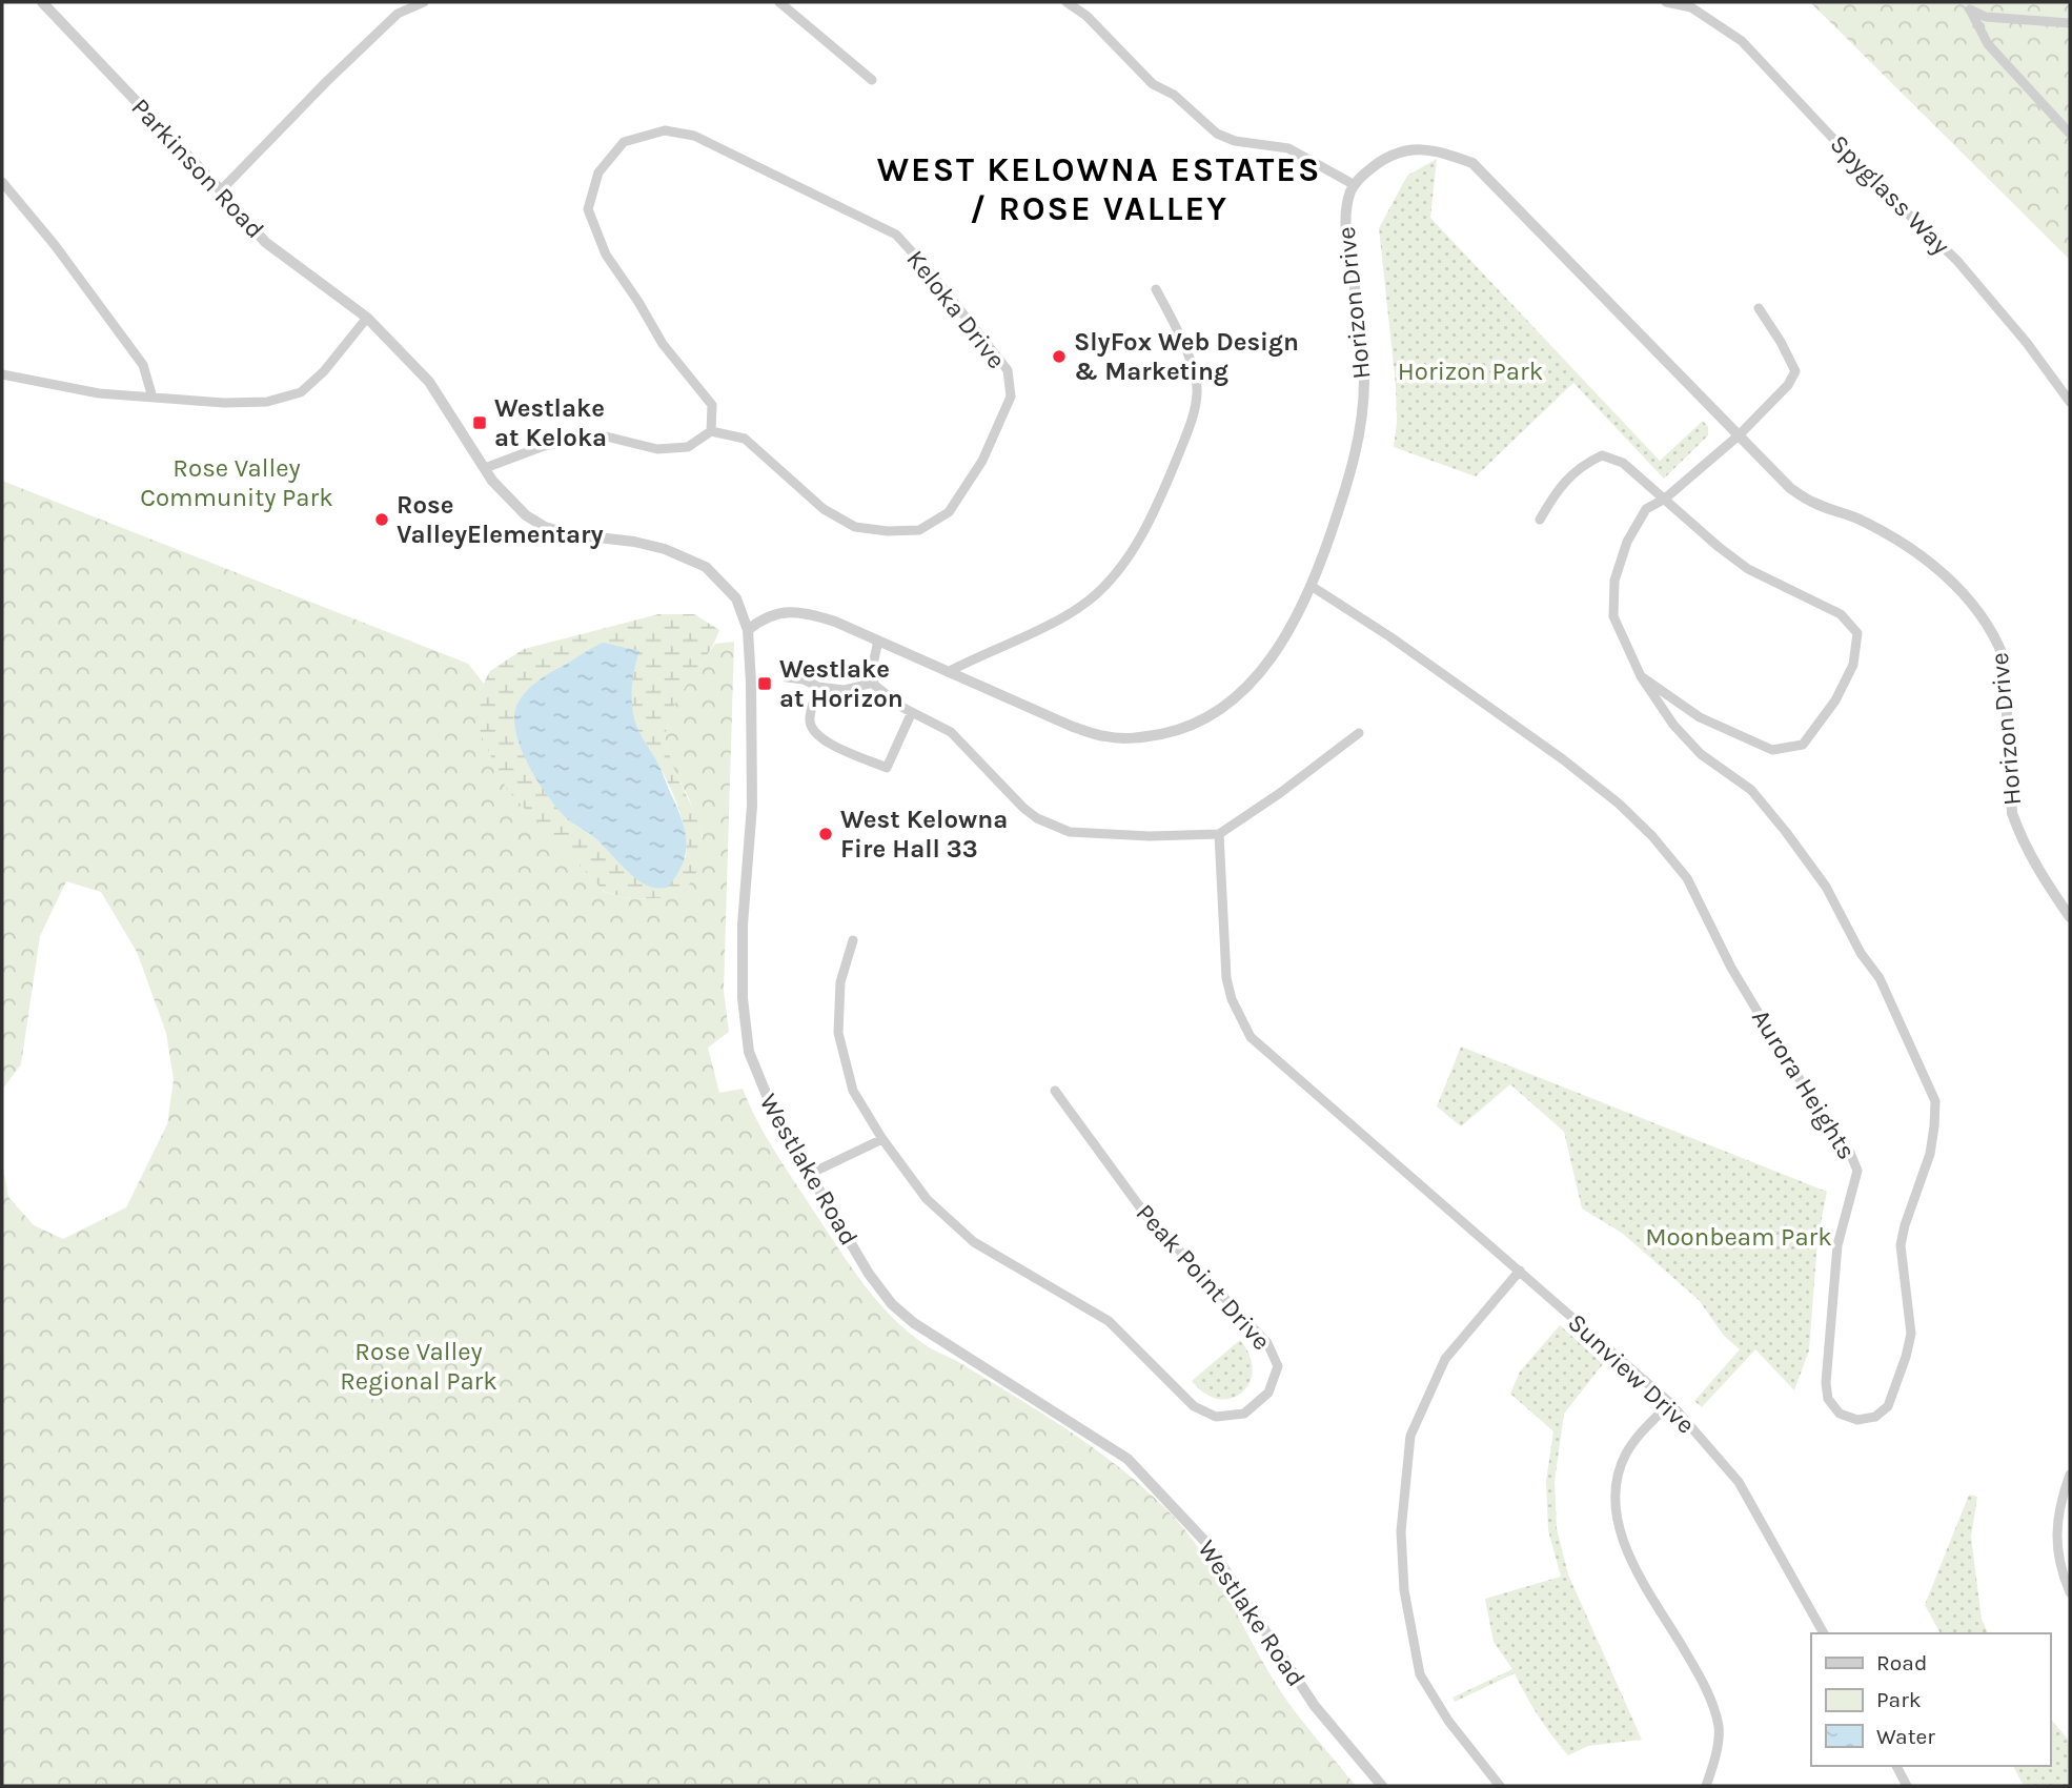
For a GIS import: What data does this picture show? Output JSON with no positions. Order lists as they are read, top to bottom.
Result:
{
  "streets": {
    "street": [
      "Parkinson Road",
      "Spyglass Way",
      "Horizon Drive",
      "Keloka Drive",
      "Aurora Heights",
      "Westlake Road",
      "Peak Point Drive",
      "Sunview Drive"
    ]
  },
  "crossings": [
    ["Parkinson Road", "Westlake Road"],
    ["Horizon Drive", "Aurora Heights"],
    ["Horizon Drive", "Westlake Road"]
  ],
  "districts": ["WEST KELOWNA ESTATES / ROSE VALLEY"],
  "parks": [
    "Horizon Park",
    "Rose Valley Community Park",
    "Moonbeam Park",
    "Rose Valley Regional Park"
  ],
  "places": {
    "other": ["SlyFox Web Design & Marketing", "Rose ValleyElementary", "West Kelowna Fire Hall 33"],
    "transit": ["Westlake at Keloka", "Westlake at Horizon"]
  },
  "legend": ["Road", "Park", "Water"]
}
